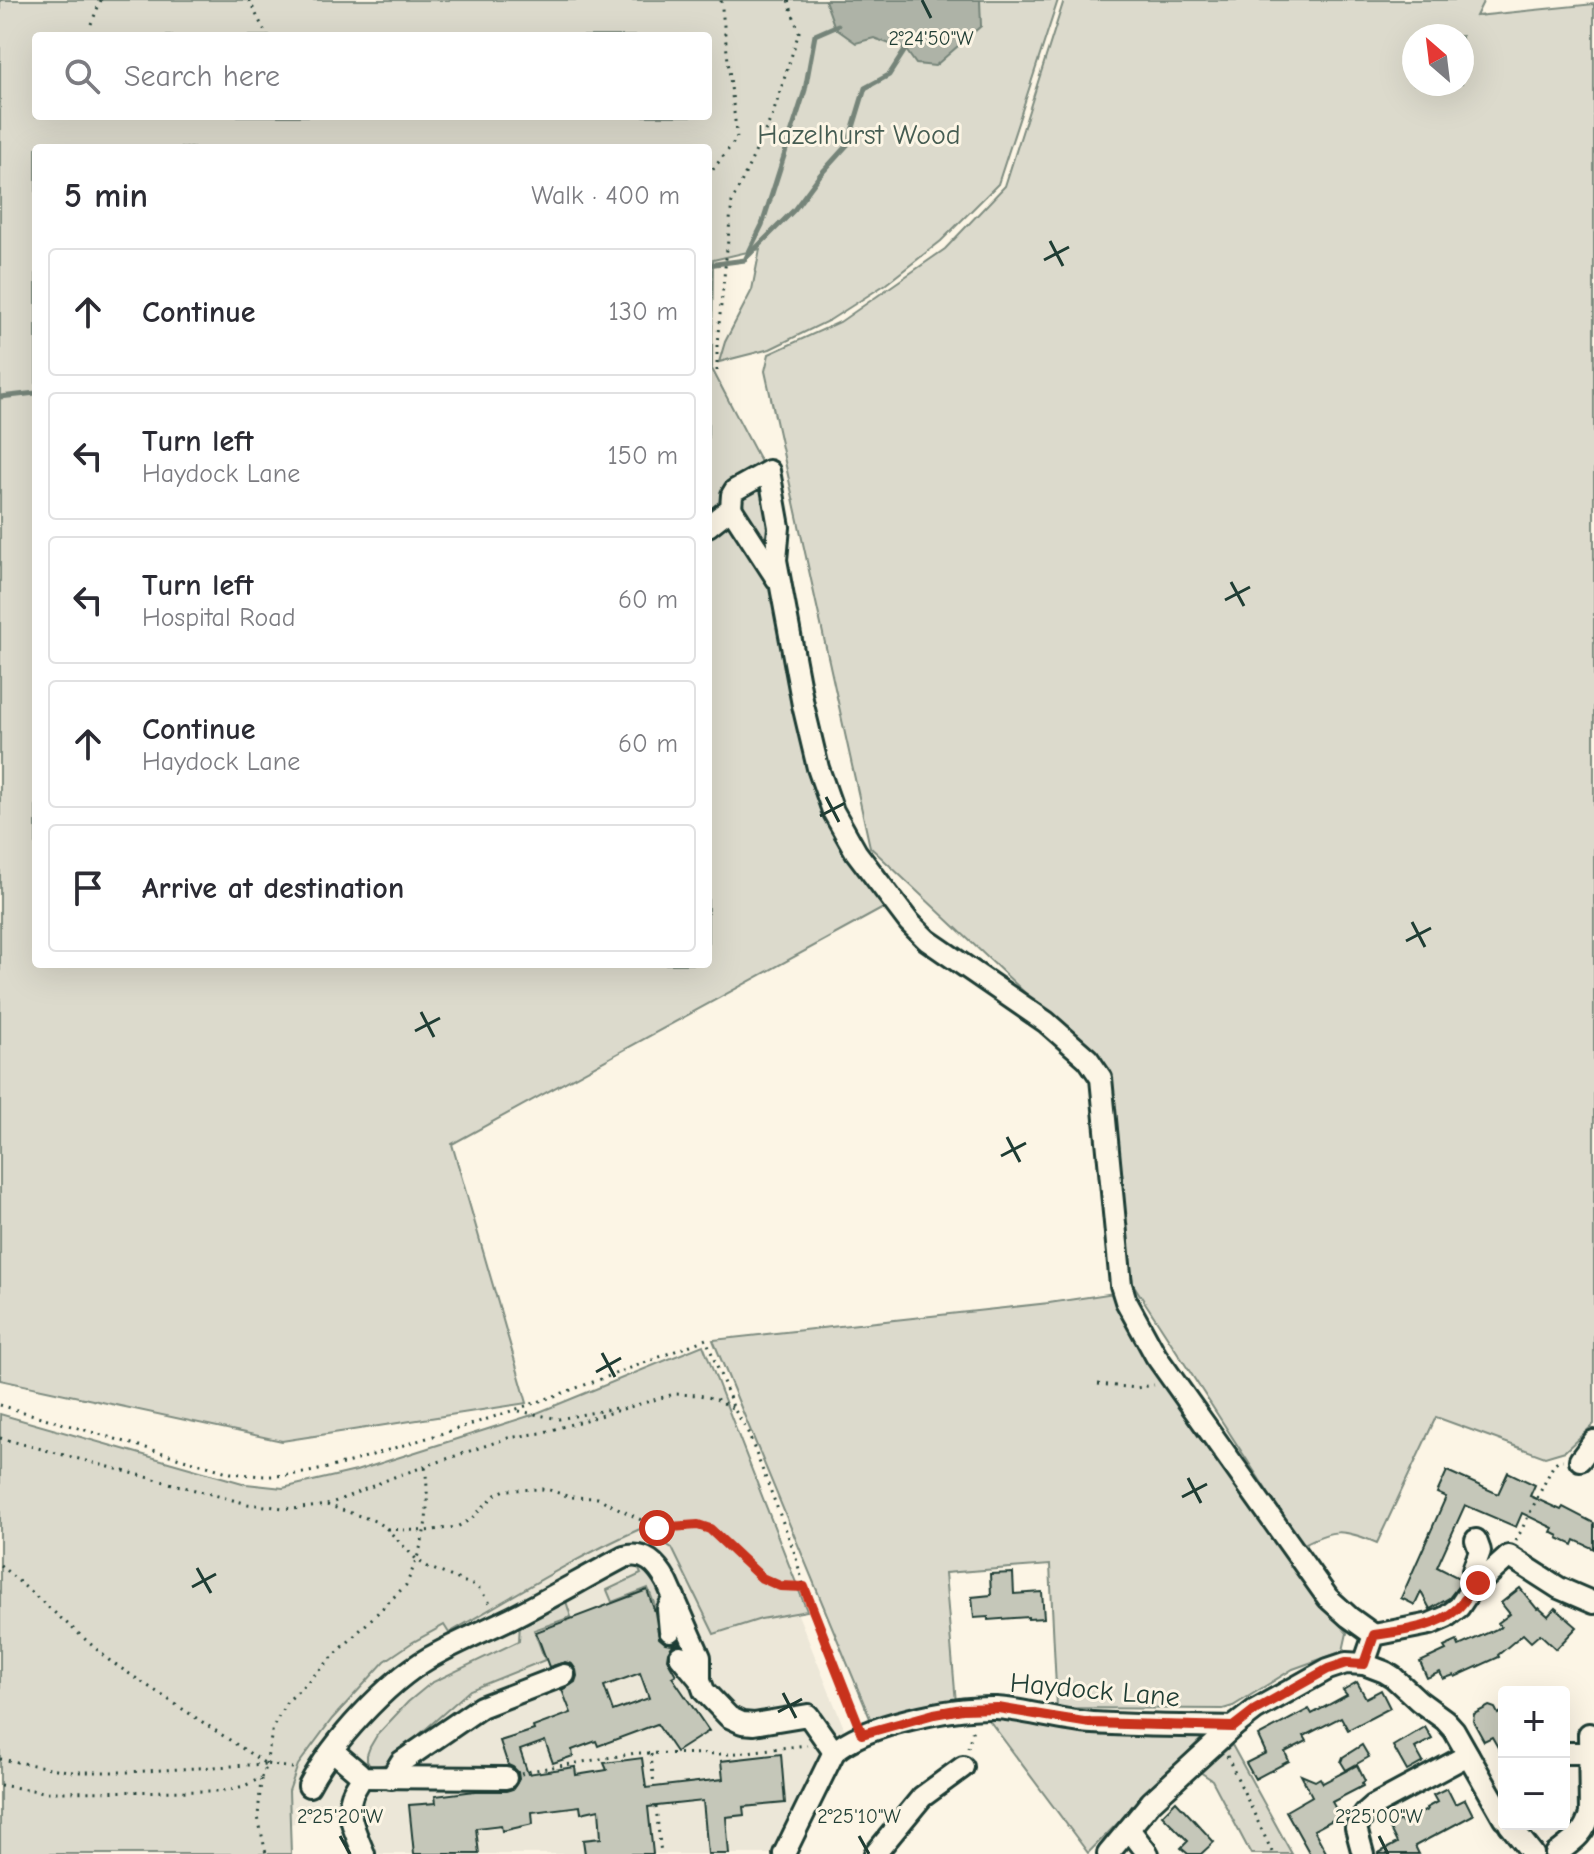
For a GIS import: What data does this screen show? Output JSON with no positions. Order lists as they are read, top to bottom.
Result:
{
  "streets": {
    "street": ["Haydock Lane"]
  },
  "parks": ["Hazelhurst Wood"],
  "north": "top left",
  "page": {
    "search": "Search here",
    "heading": ["5 min", "Walk · 400 m"],
    "list": [
      ["Continue", "130 m"],
      ["Turn left", "Haydock Lane", "150 m"],
      ["Turn left", "Hospital Road", "60 m"],
      ["Continue", "Haydock Lane", "60 m"],
      "Arrive at destination"
    ],
    "map_buttons": ["+", "−"]
  },
  "coordinates": [
    "2°24'50\"W",
    "2°25'20\"W",
    "2°25'10\"W",
    "2°25'00\"W"
  ]
}
